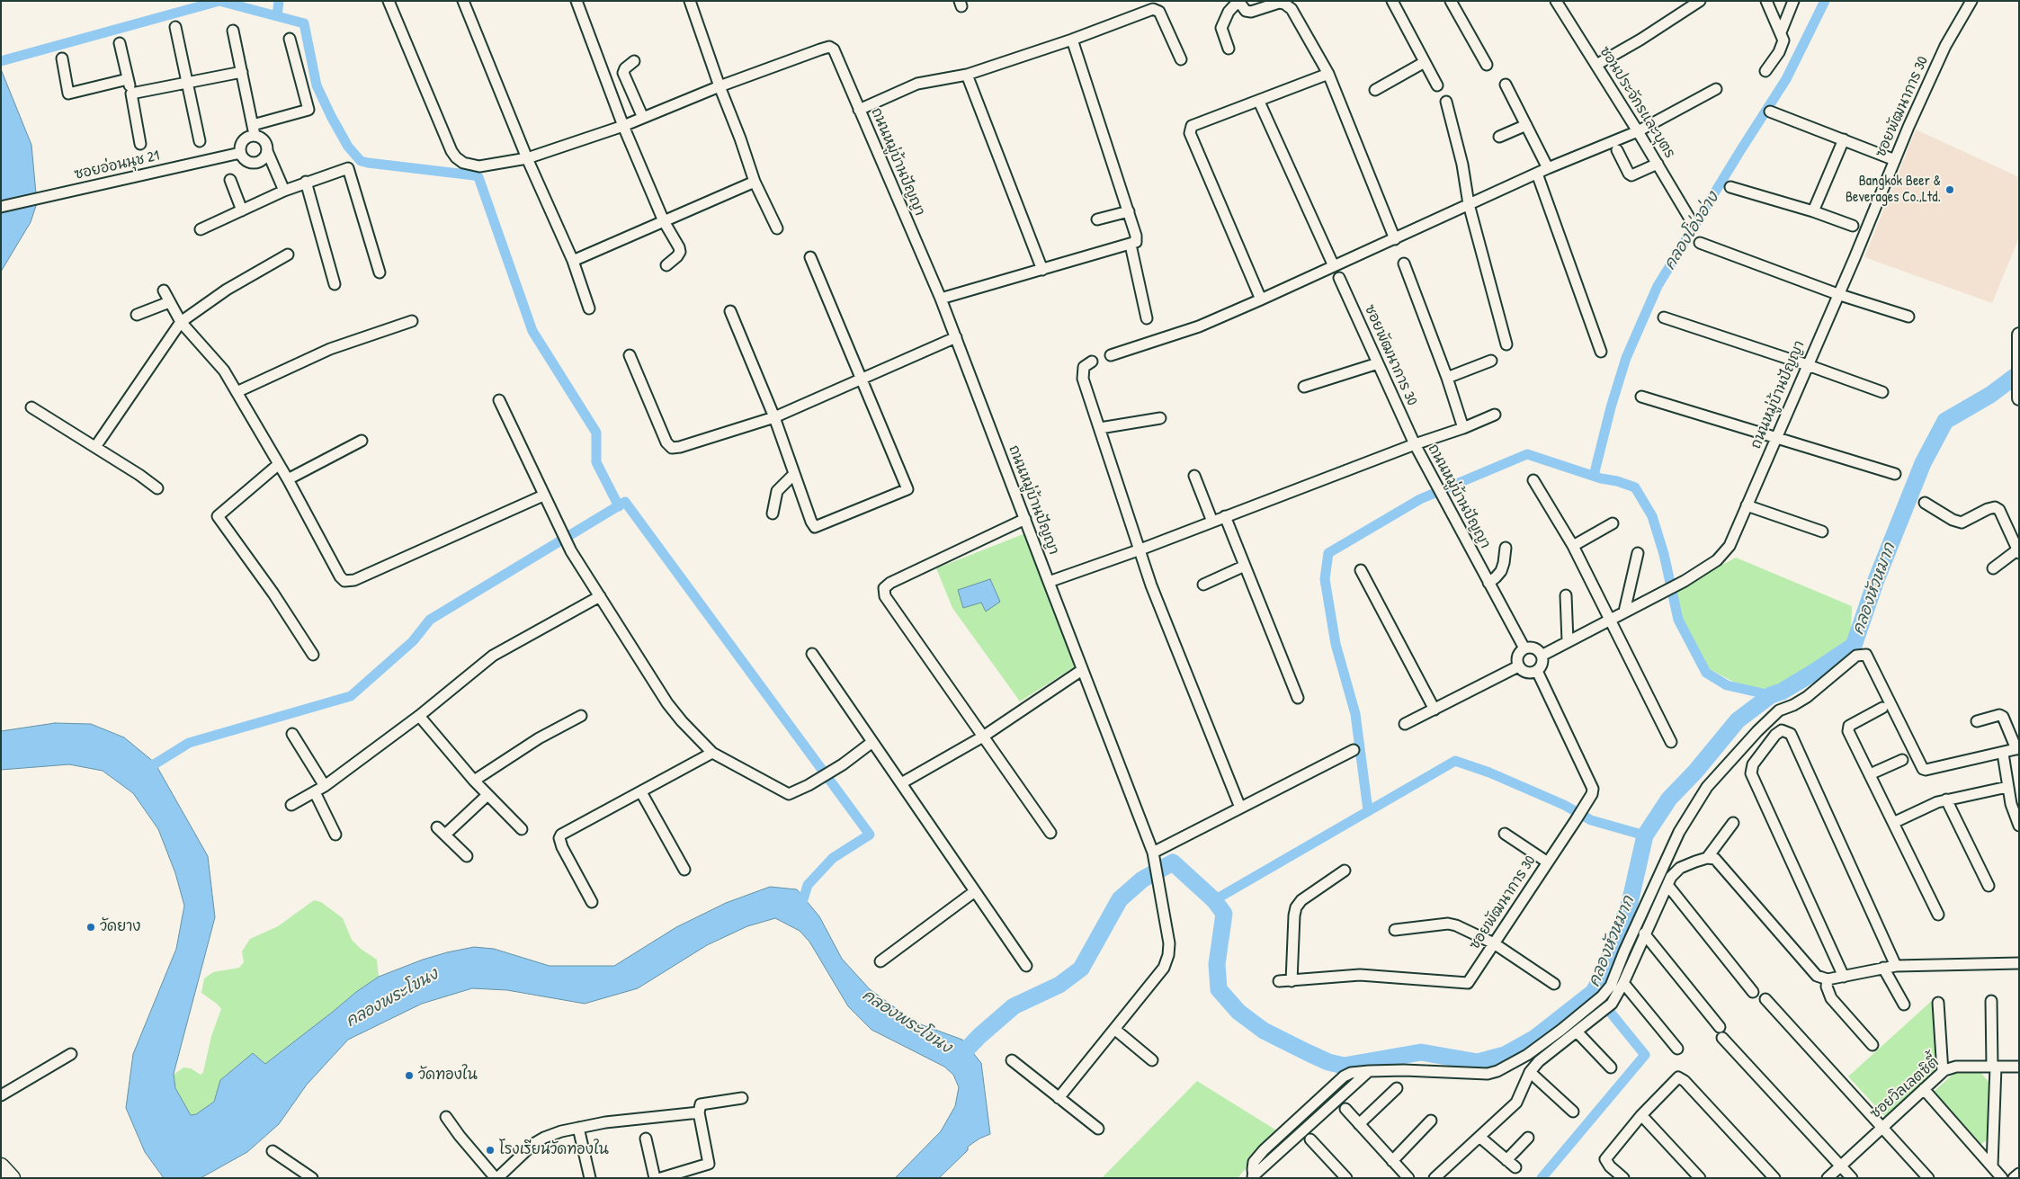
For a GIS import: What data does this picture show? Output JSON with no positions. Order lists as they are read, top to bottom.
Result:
{
  "streets": {
    "street": [
      "ซอนประจักรและบุตร",
      "ซอยพัฒนาการ 30",
      "ถนนหมู่บ้านปัญญา",
      "ซอยอ่อนนุช 21",
      "ซอยวิลเลตซิตี้"
    ]
  },
  "crossings": [
    ["ซอยพัฒนาการ 30", "ถนนหมู่บ้านปัญญา"]
  ],
  "water": ["คลองโอ่งอ่าง", "คลองหัวหมาก", "คลองพระโขนง"],
  "places": [
    "Bangkok Beer & Beverages Co.,Ltd.",
    "วัดยาง",
    "วัดทองใน",
    "โรงเรียนวัดทองใน"
  ]
}
